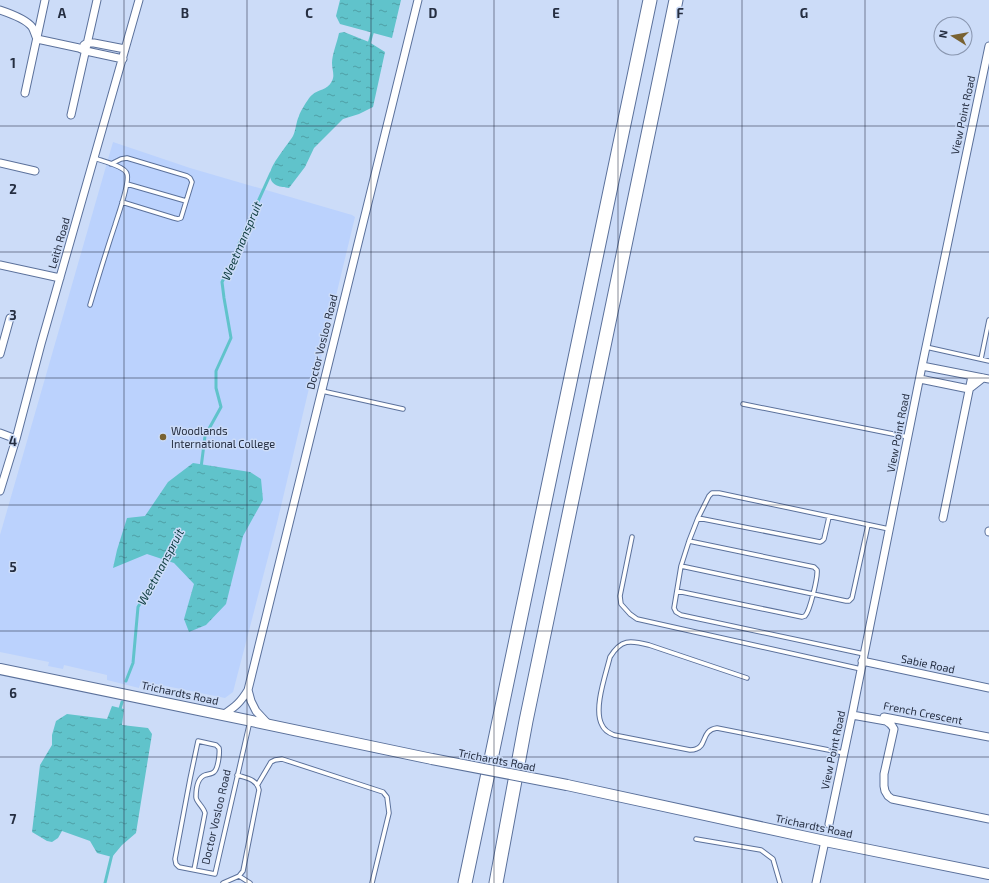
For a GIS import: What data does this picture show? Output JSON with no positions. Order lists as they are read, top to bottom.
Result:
{
  "streets": {
    "street": [
      "View Point Road",
      "Leith Road",
      "Doctor Vosloo Road",
      "Sabie Road",
      "Trichardts Road",
      "French Crescent"
    ]
  },
  "crossings": [
    ["View Point Road", "Sabie Road"],
    ["View Point Road", "French Crescent"],
    ["Doctor Vosloo Road", "Trichardts Road"]
  ],
  "water": ["Weetmanspruit"],
  "places": ["Woodlands International College"],
  "north": "left",
  "grid": {
    "columns": [
      "A",
      "B",
      "C",
      "D",
      "E",
      "F",
      "G"
    ],
    "rows": [
      "1",
      "2",
      "3",
      "4",
      "5",
      "6",
      "7"
    ]
  }
}
